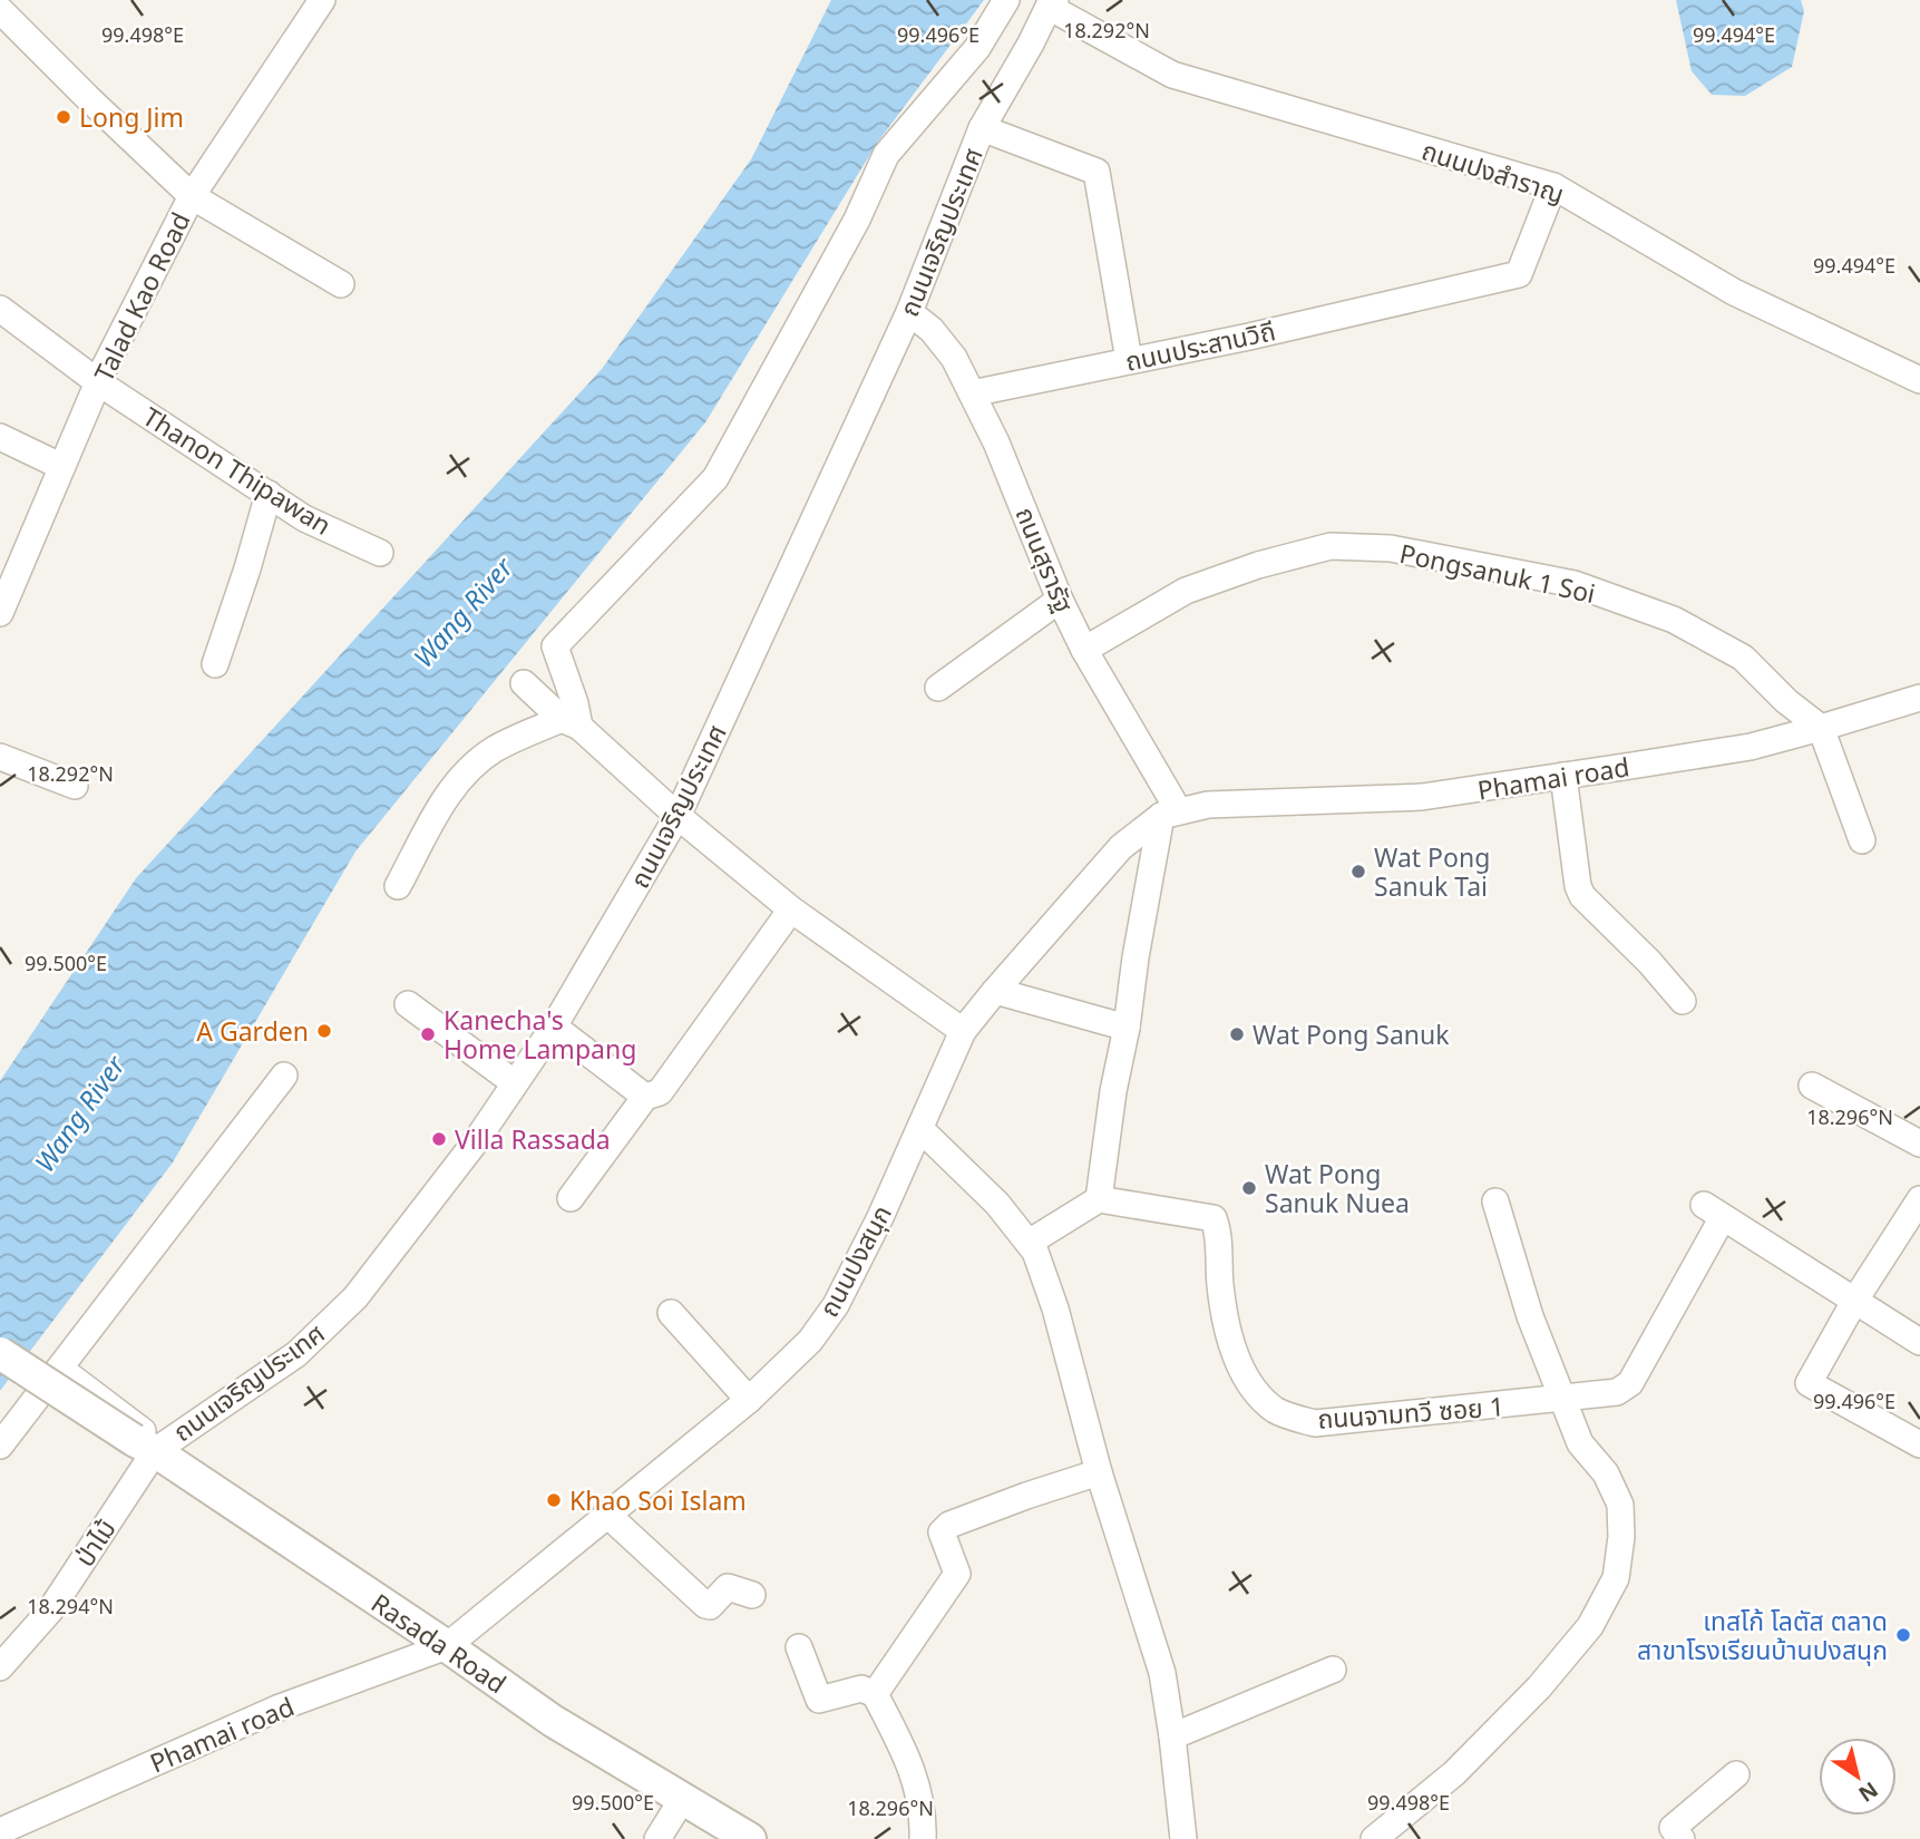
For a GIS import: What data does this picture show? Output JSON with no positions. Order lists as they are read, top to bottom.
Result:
{
  "streets": {
    "street": [
      "ถนนปงสำราญ",
      "ถนนเจริญประเทศ",
      "Talad Kao Road",
      "ถนนประสานวิถี",
      "Thanon Thipawan",
      "ถนนสุรารัฐ",
      "Pongsanuk 1 Soi",
      "Phamai road",
      "ถนนปงสนุก",
      "ถนนจามทวี ซอย 1",
      "ป่าไม้",
      "Rasada Road"
    ]
  },
  "crossings": [
    ["ถนนปงสำราญ", "ถนนเจริญประเทศ"],
    ["ถนนปงสำราญ", "ถนนประสานวิถี"],
    ["ถนนเจริญประเทศ", "ถนนสุรารัฐ"],
    ["ถนนเจริญประเทศ", "ป่าไม้"],
    ["ถนนเจริญประเทศ", "Rasada Road"],
    ["Talad Kao Road", "Thanon Thipawan"],
    ["ถนนประสานวิถี", "ถนนสุรารัฐ"],
    ["ถนนสุรารัฐ", "Pongsanuk 1 Soi"],
    ["ถนนสุรารัฐ", "Phamai road"],
    ["ถนนสุรารัฐ", "ถนนปงสนุก"],
    ["Pongsanuk 1 Soi", "Phamai road"],
    ["Phamai road", "ถนนปงสนุก"],
    ["Phamai road", "Rasada Road"],
    ["ถนนปงสนุก", "Rasada Road"],
    ["ป่าไม้", "Rasada Road"]
  ],
  "water": ["Wang River"],
  "places": [
    "Long Jim",
    "Wat Pong Sanuk Tai",
    "A Garden",
    "Kanecha's Home Lampang",
    "Wat Pong Sanuk",
    "Villa Rassada",
    "Wat Pong Sanuk Nuea",
    "Khao Soi Islam",
    "เทสโก้ โลตัส ตลาด สาขาโรงเรียนบ้านปงสนุก"
  ],
  "north": "bottom right",
  "coordinates": [
    "18.292°N",
    "99.498°E",
    "99.496°E",
    "99.494°E",
    "99.500°E",
    "18.296°N",
    "18.294°N"
  ]
}
